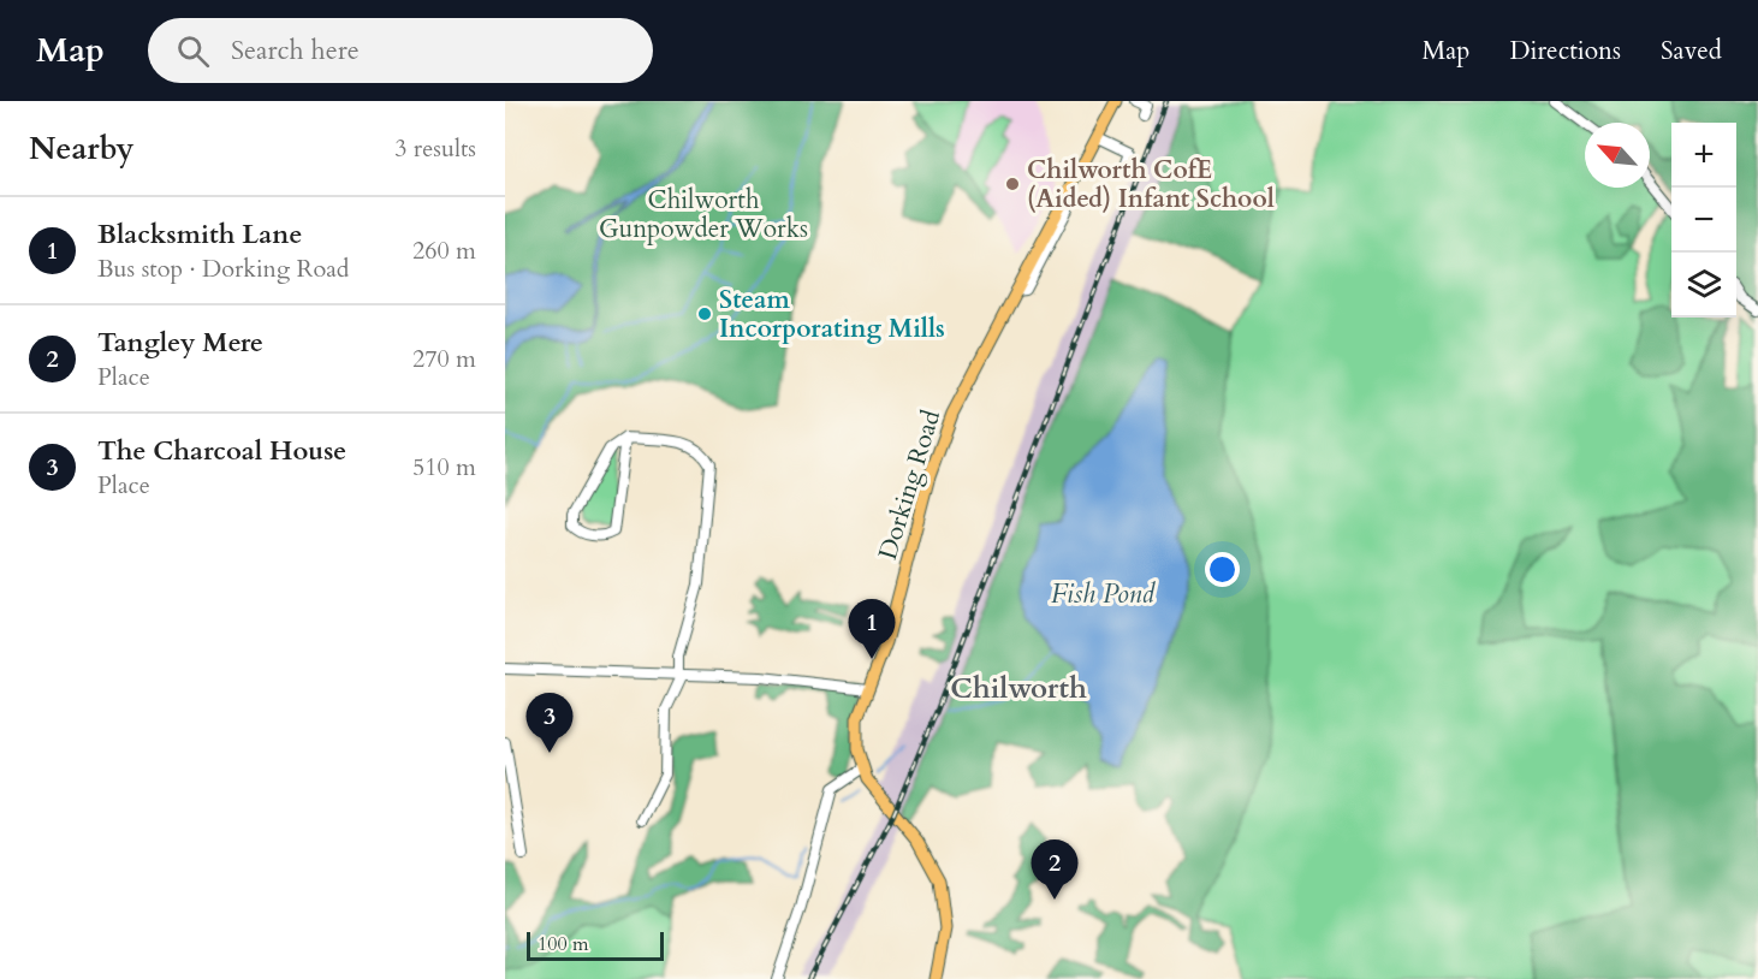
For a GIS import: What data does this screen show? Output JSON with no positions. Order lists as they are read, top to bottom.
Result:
{
  "streets": {
    "main road": ["Dorking Road"]
  },
  "districts": ["Chilworth"],
  "water": ["Fish Pond"],
  "parks": ["Chilworth Gunpowder Works"],
  "places": ["Chilworth CofE (Aided) Infant School", "Steam Incorporating Mills"],
  "scale_bar": "100 m",
  "north": "top left",
  "page": {
    "header": "Map",
    "search": "Search here",
    "nav": ["Map", "Directions", "Saved"],
    "heading": ["Nearby", "3 results"],
    "map_buttons": ["+", "−"],
    "list": [
      {
        "mark": "1",
        "name": "Blacksmith Lane",
        "note": "Bus stop · Dorking Road",
        "value": "260 m"
      },
      {
        "mark": "2",
        "name": "Tangley Mere",
        "note": "Place",
        "value": "270 m"
      },
      {
        "mark": "3",
        "name": "The Charcoal House",
        "note": "Place",
        "value": "510 m"
      }
    ],
    "pins": ["1", "3", "2"],
    "scale": "100 m"
  }
}
